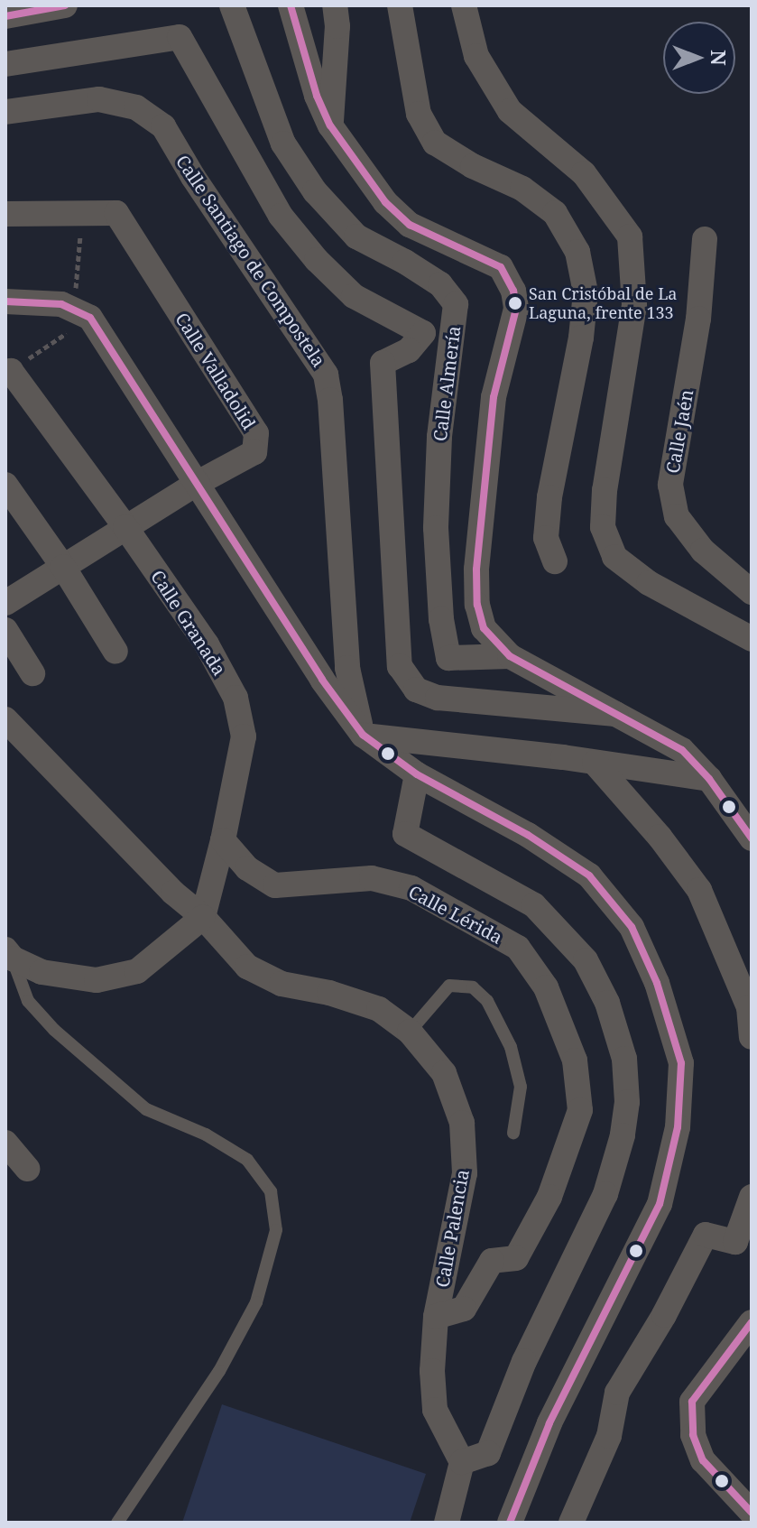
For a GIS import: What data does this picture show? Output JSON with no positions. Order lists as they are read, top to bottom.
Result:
{
  "streets": {
    "street": [
      "Calle Santiago de Compostela",
      "Calle Valladolid",
      "Calle Almería",
      "Calle Jaén",
      "Calle Granada",
      "Calle Lérida",
      "Calle Palencia"
    ]
  },
  "crossings": [
    ["Calle Valladolid", "Calle Granada"],
    ["Calle Granada", "Calle Lérida"],
    ["Calle Granada", "Calle Palencia"],
    ["Calle Lérida", "Calle Palencia"]
  ],
  "places": ["San Cristóbal de La Laguna, frente 133"],
  "north": "right"
}
